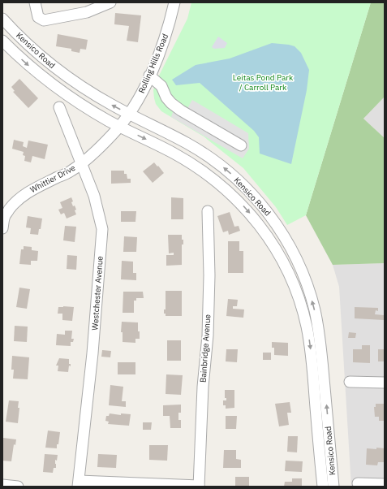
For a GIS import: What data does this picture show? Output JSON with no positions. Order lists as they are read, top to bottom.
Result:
{
  "streets": {
    "street": [
      "Kensico Road",
      "Rolling Hills Road",
      "Whittier Drive",
      "Westchester Avenue",
      "Bainbridge Avenue"
    ]
  },
  "crossings": [
    ["Kensico Road", "Rolling Hills Road"],
    ["Kensico Road", "Whittier Drive"],
    ["Rolling Hills Road", "Whittier Drive"],
    ["Whittier Drive", "Westchester Avenue"]
  ],
  "parks": ["Leitas Pond Park / Carroll Park"]
}
